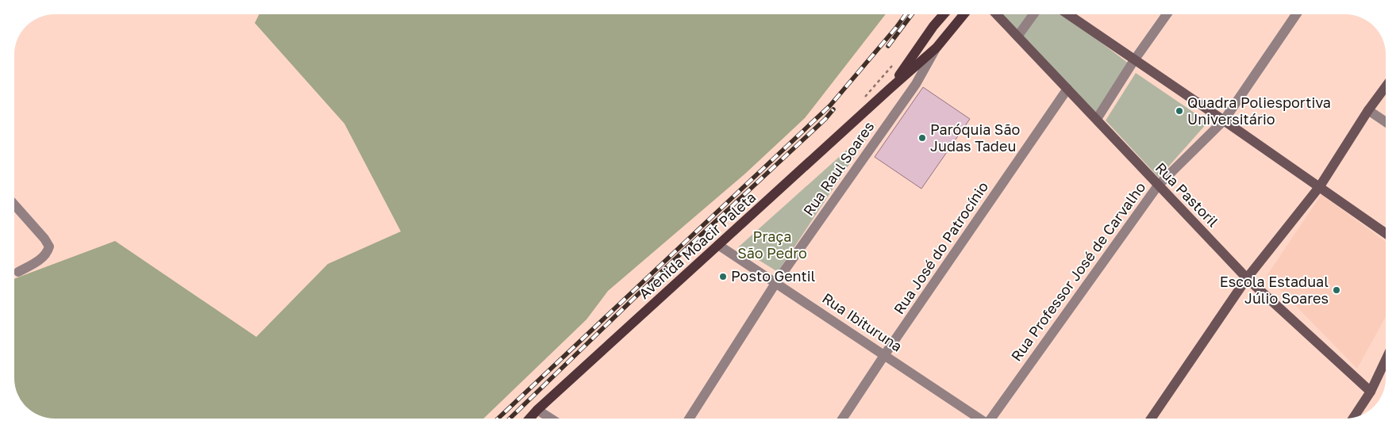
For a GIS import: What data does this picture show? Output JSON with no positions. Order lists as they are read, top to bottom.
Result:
{
  "streets": {
    "main road": ["Avenida Moacir Paleta"],
    "street": [
      "Rua Raul Soares",
      "Rua Pastoril",
      "Rua José do Patrocínio",
      "Rua Professor José de Carvalho",
      "Rua Ibituruna"
    ]
  },
  "crossings": [
    ["Rua Raul Soares", "Avenida Moacir Paleta"],
    ["Rua Raul Soares", "Rua Ibituruna"],
    ["Rua Pastoril", "Rua José do Patrocínio"],
    ["Rua Pastoril", "Rua Professor José de Carvalho"],
    ["Avenida Moacir Paleta", "Rua Ibituruna"],
    ["Rua José do Patrocínio", "Rua Ibituruna"]
  ],
  "parks": ["Praça São Pedro"],
  "places": [
    "Quadra Poliesportiva Universitário",
    "Paróquia São Judas Tadeu",
    "Posto Gentil",
    "Escola Estadual Júlio Soares"
  ]
}
